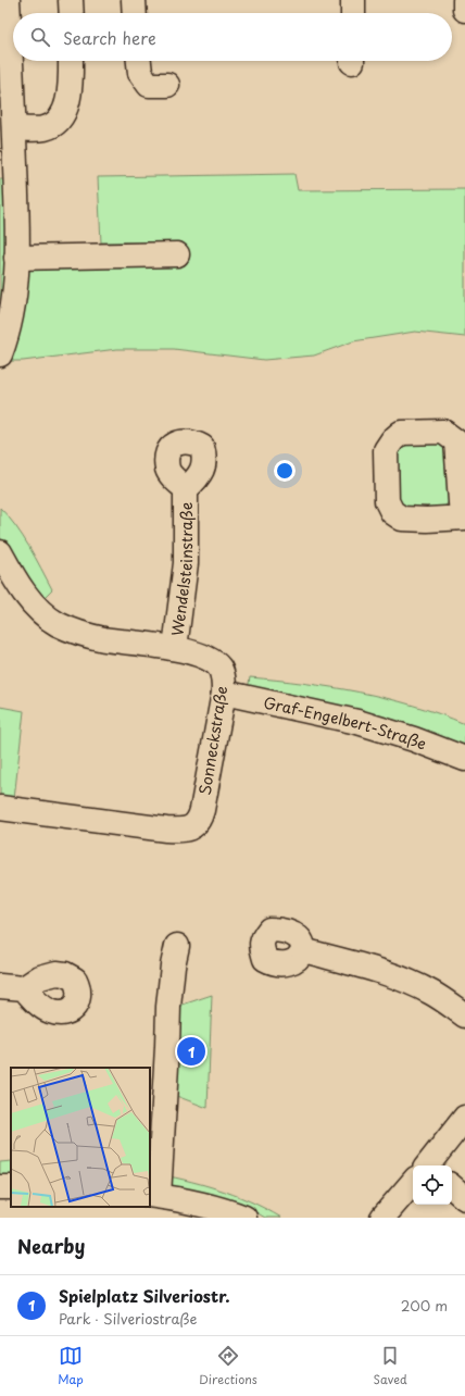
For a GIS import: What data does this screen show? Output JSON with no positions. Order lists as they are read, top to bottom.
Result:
{
  "streets": {
    "street": ["Wendelsteinstraße", "Graf-Engelbert-Straße", "Sonneckstraße"]
  },
  "crossings": [
    ["Wendelsteinstraße", "Sonneckstraße"],
    ["Graf-Engelbert-Straße", "Sonneckstraße"]
  ],
  "page": {
    "search": "Search here",
    "pins": "1",
    "heading": "Nearby",
    "list": [
      {
        "mark": "1",
        "name": "Spielplatz Silveriostr.",
        "note": "Park · Silveriostraße",
        "value": "200 m"
      }
    ],
    "nav": ["Map", "Directions", "Saved"]
  }
}
